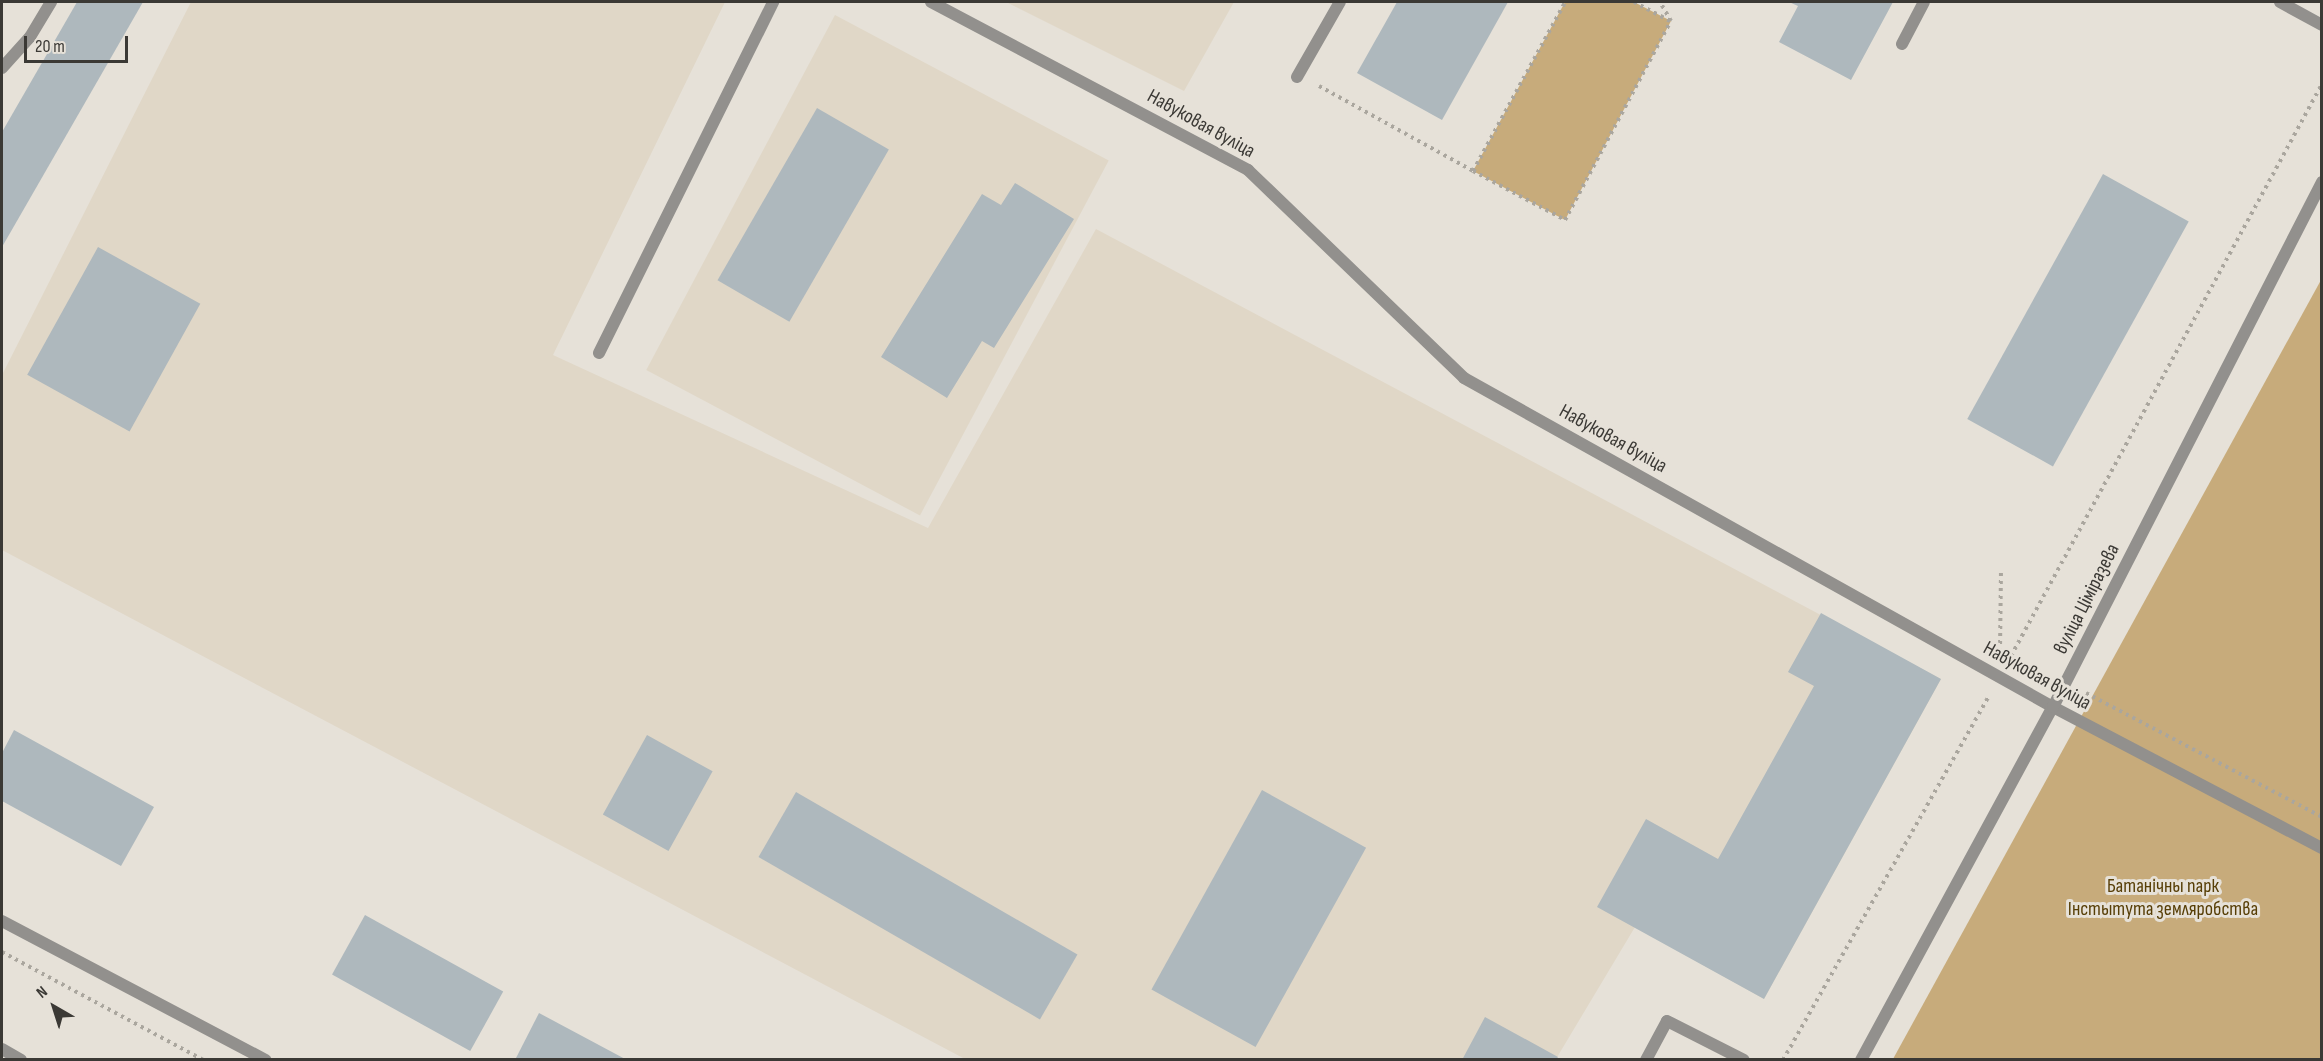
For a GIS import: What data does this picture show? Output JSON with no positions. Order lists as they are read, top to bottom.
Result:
{
  "streets": {
    "street": ["Навуковая вуліца", "вуліца Ціміразева"]
  },
  "crossings": [
    ["Навуковая вуліца", "вуліца Ціміразева"]
  ],
  "parks": ["Батанічны парк Інстытута земляробства"],
  "scale_bar": "20 m",
  "north": "top left"
}
